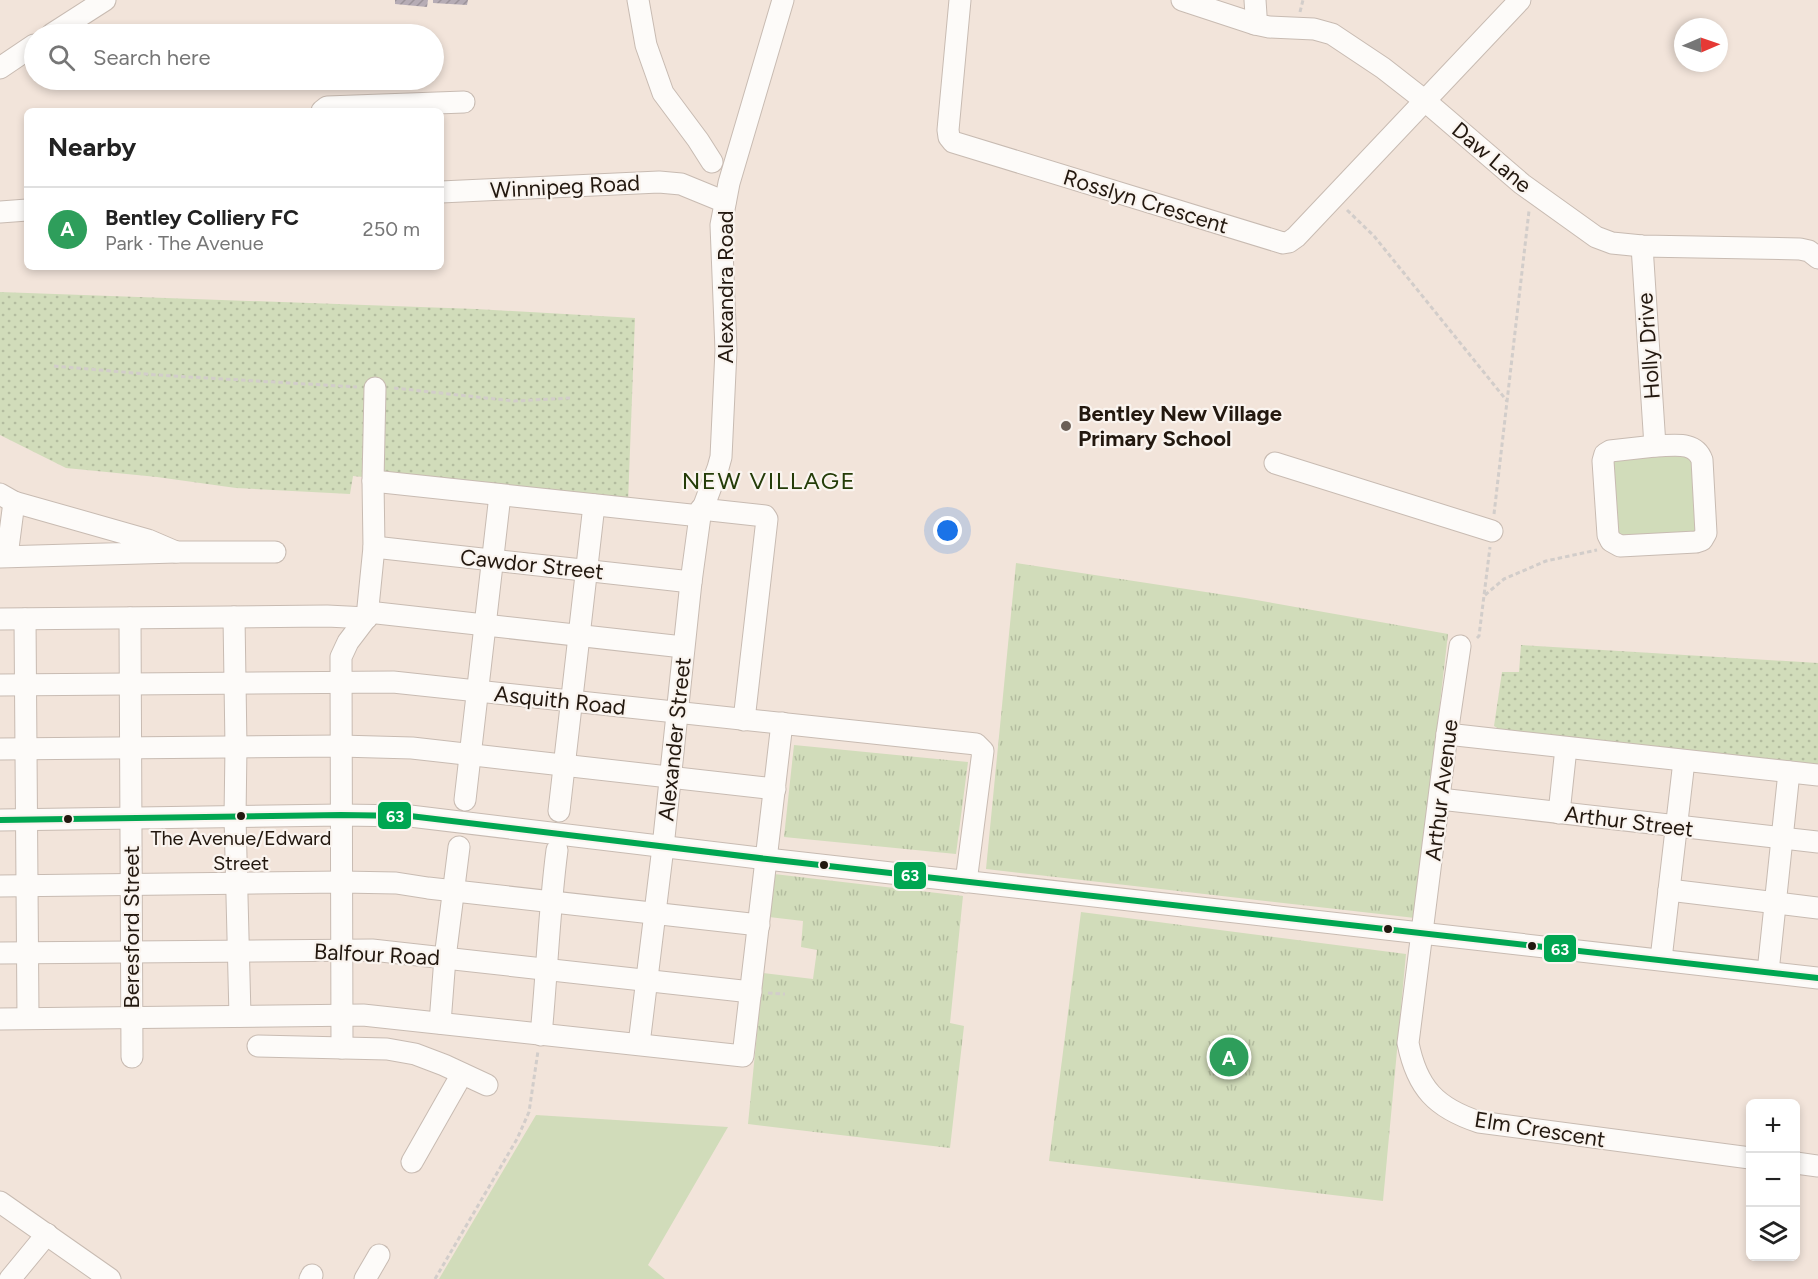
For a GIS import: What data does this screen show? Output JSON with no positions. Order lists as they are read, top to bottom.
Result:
{
  "streets": {
    "street": [
      "Daw Lane",
      "Winnipeg Road",
      "Rosslyn Crescent",
      "Alexandra Road",
      "Holly Drive",
      "Cawdor Street",
      "Asquith Road",
      "Alexander Street",
      "Arthur Avenue",
      "Arthur Street",
      "Beresford Street",
      "Balfour Road",
      "Elm Crescent"
    ]
  },
  "crossings": [
    ["Daw Lane", "Rosslyn Crescent"],
    ["Daw Lane", "Holly Drive"],
    ["Winnipeg Road", "Alexandra Road"],
    ["Alexandra Road", "Alexander Street"],
    ["Cawdor Street", "Alexander Street"],
    ["Asquith Road", "Alexander Street"],
    ["Asquith Road", "Beresford Street"],
    ["Alexander Street", "Balfour Road"],
    ["Arthur Avenue", "Arthur Street"],
    ["Arthur Avenue", "Elm Crescent"],
    ["Beresford Street", "Balfour Road"]
  ],
  "districts": ["NEW VILLAGE"],
  "places": ["Bentley New Village Primary School", "The Avenue/Edward Street"],
  "lines": ["transit line 63"],
  "north": "right",
  "page": {
    "search": "Search here",
    "heading": "Nearby",
    "list": [
      {
        "mark": "A",
        "name": "Bentley Colliery FC",
        "note": "Park · The Avenue",
        "value": "250 m"
      }
    ],
    "pins": "A",
    "map_buttons": ["+", "−"]
  }
}
